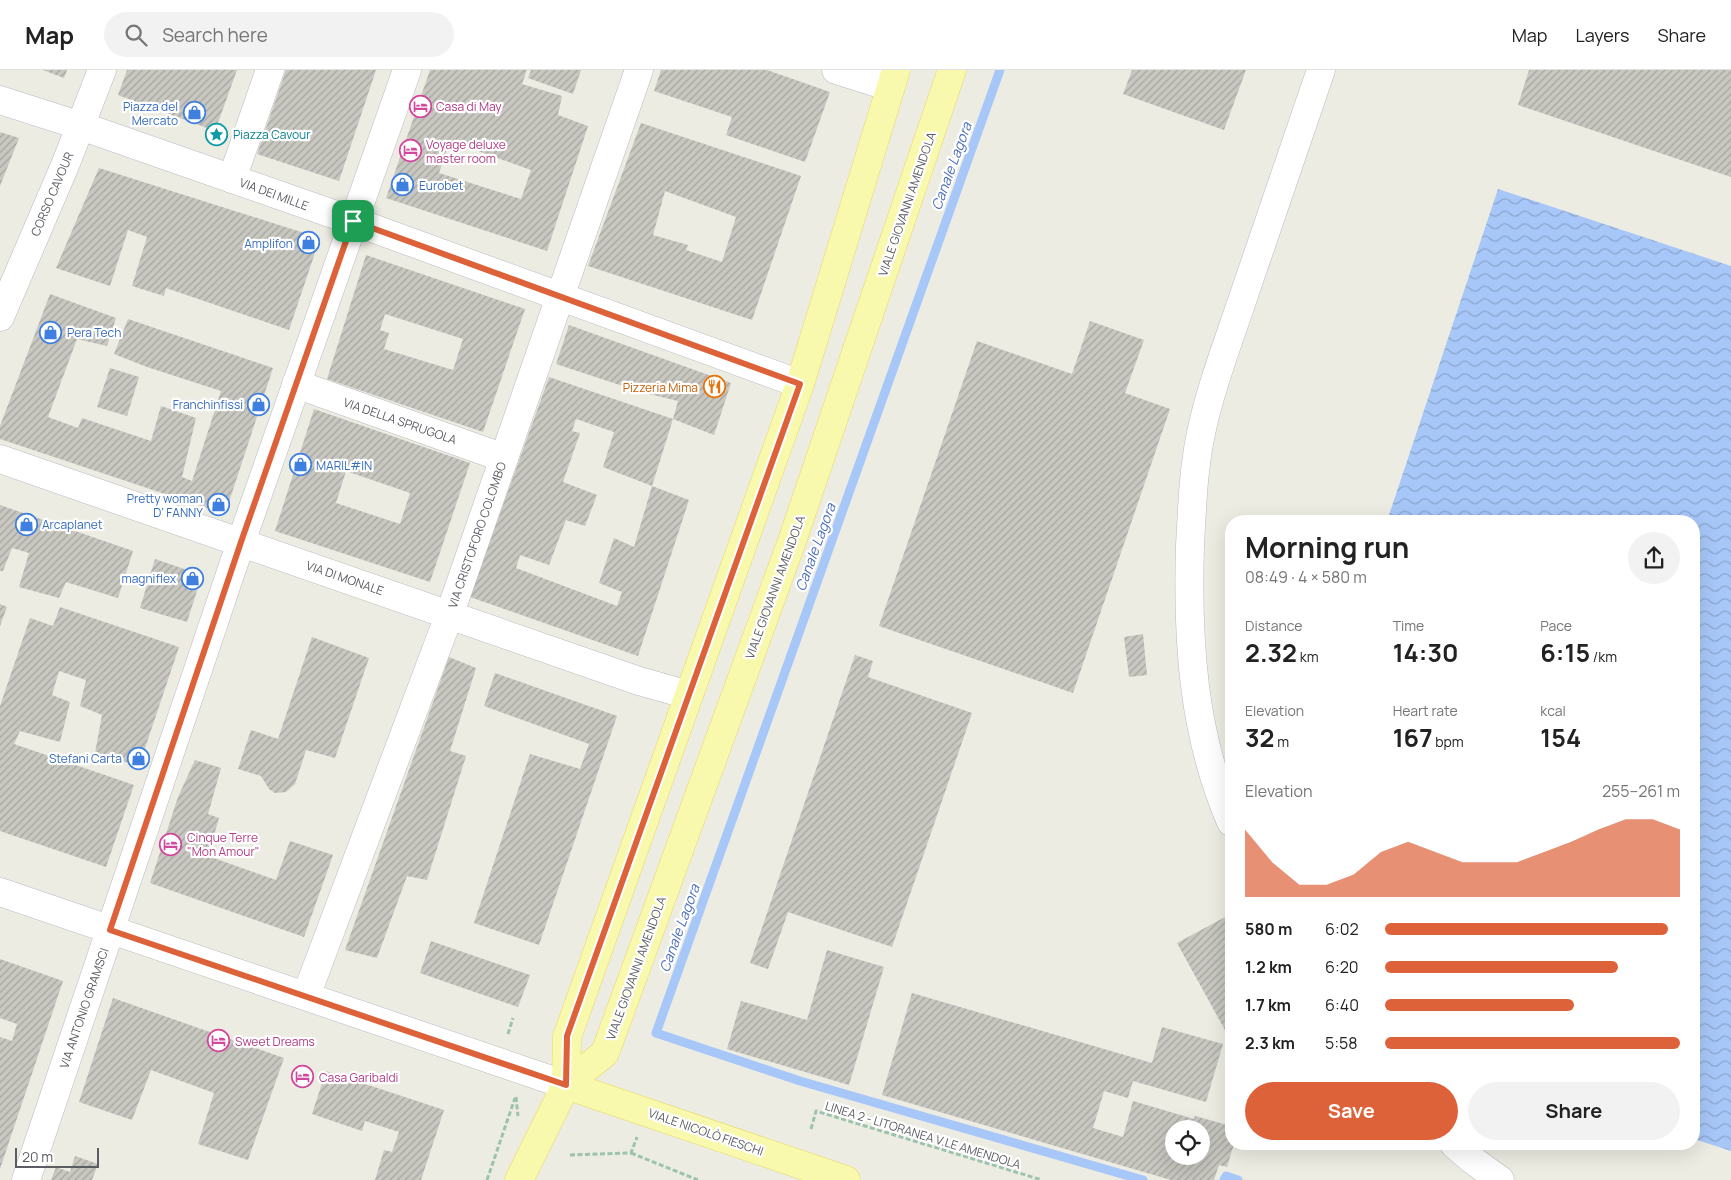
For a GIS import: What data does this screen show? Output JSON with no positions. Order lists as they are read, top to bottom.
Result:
{
  "streets": {
    "main road": ["VIALE GIOVANNI AMENDOLA", "VIALE NICOLÒ FIESCHI"],
    "street": [
      "CORSO CAVOUR",
      "VIA DEI MILLE",
      "VIA DELLA SPRUGOLA",
      "VIA CRISTOFORO COLOMBO",
      "VIA DI MONALE",
      "VIA ANTONIO GRAMSCI"
    ],
    "path": ["LINEA 2 - LITORANEA V.LE AMENDOLA"]
  },
  "crossings": [
    ["CORSO CAVOUR", "VIA DEI MILLE"],
    ["VIA DEI MILLE", "VIALE GIOVANNI AMENDOLA"],
    ["VIA DEI MILLE", "VIA CRISTOFORO COLOMBO"],
    ["VIA DEI MILLE", "VIA ANTONIO GRAMSCI"],
    ["VIALE GIOVANNI AMENDOLA", "VIA DI MONALE"],
    ["VIALE GIOVANNI AMENDOLA", "VIALE NICOLÒ FIESCHI"],
    ["VIA DELLA SPRUGOLA", "VIA CRISTOFORO COLOMBO"],
    ["VIA DELLA SPRUGOLA", "VIA ANTONIO GRAMSCI"],
    ["VIA CRISTOFORO COLOMBO", "VIA DI MONALE"],
    ["VIA DI MONALE", "VIA ANTONIO GRAMSCI"]
  ],
  "water": ["Canale Lagora"],
  "places": {
    "hotel": [
      "Casa di May",
      "Voyage deluxe master room",
      "Cinque Terre \"Mon Amour\"",
      "Sweet Dreams",
      "Casa Garibaldi"
    ],
    "shop": [
      "Piazza del Mercato",
      "Eurobet",
      "Amplifon",
      "Pera Tech",
      "Franchinfissi",
      "MARIL#IN",
      "Pretty woman D' FANNY",
      "Arcaplanet",
      "magniflex",
      "Stefani Carta"
    ],
    "place": ["Piazza Cavour"],
    "restaurant": ["Pizzeria Mima"]
  },
  "scale_bar": "20 m",
  "page": {
    "header": "Map",
    "search": "Search here",
    "nav": ["Map", "Layers", "Share"],
    "heading": ["Morning run", "08:49 · 4 × 580 m"],
    "stats": [
      ["Distance", "2.32 km"],
      ["Time", "14:30"],
      ["Pace", "6:15 /km"],
      ["Elevation", "32 m"],
      ["Heart rate", "167 bpm"],
      ["kcal", "154"]
    ],
    "chart": ["Elevation", "255–261 m"],
    "list": [
      {
        "name": "580 m",
        "note": "6:02"
      },
      {
        "name": "1.2 km",
        "note": "6:20"
      },
      {
        "name": "1.7 km",
        "note": "6:40"
      },
      {
        "name": "2.3 km",
        "note": "5:58"
      }
    ],
    "buttons": ["Save", "Share"],
    "scale": "20 m"
  }
}
